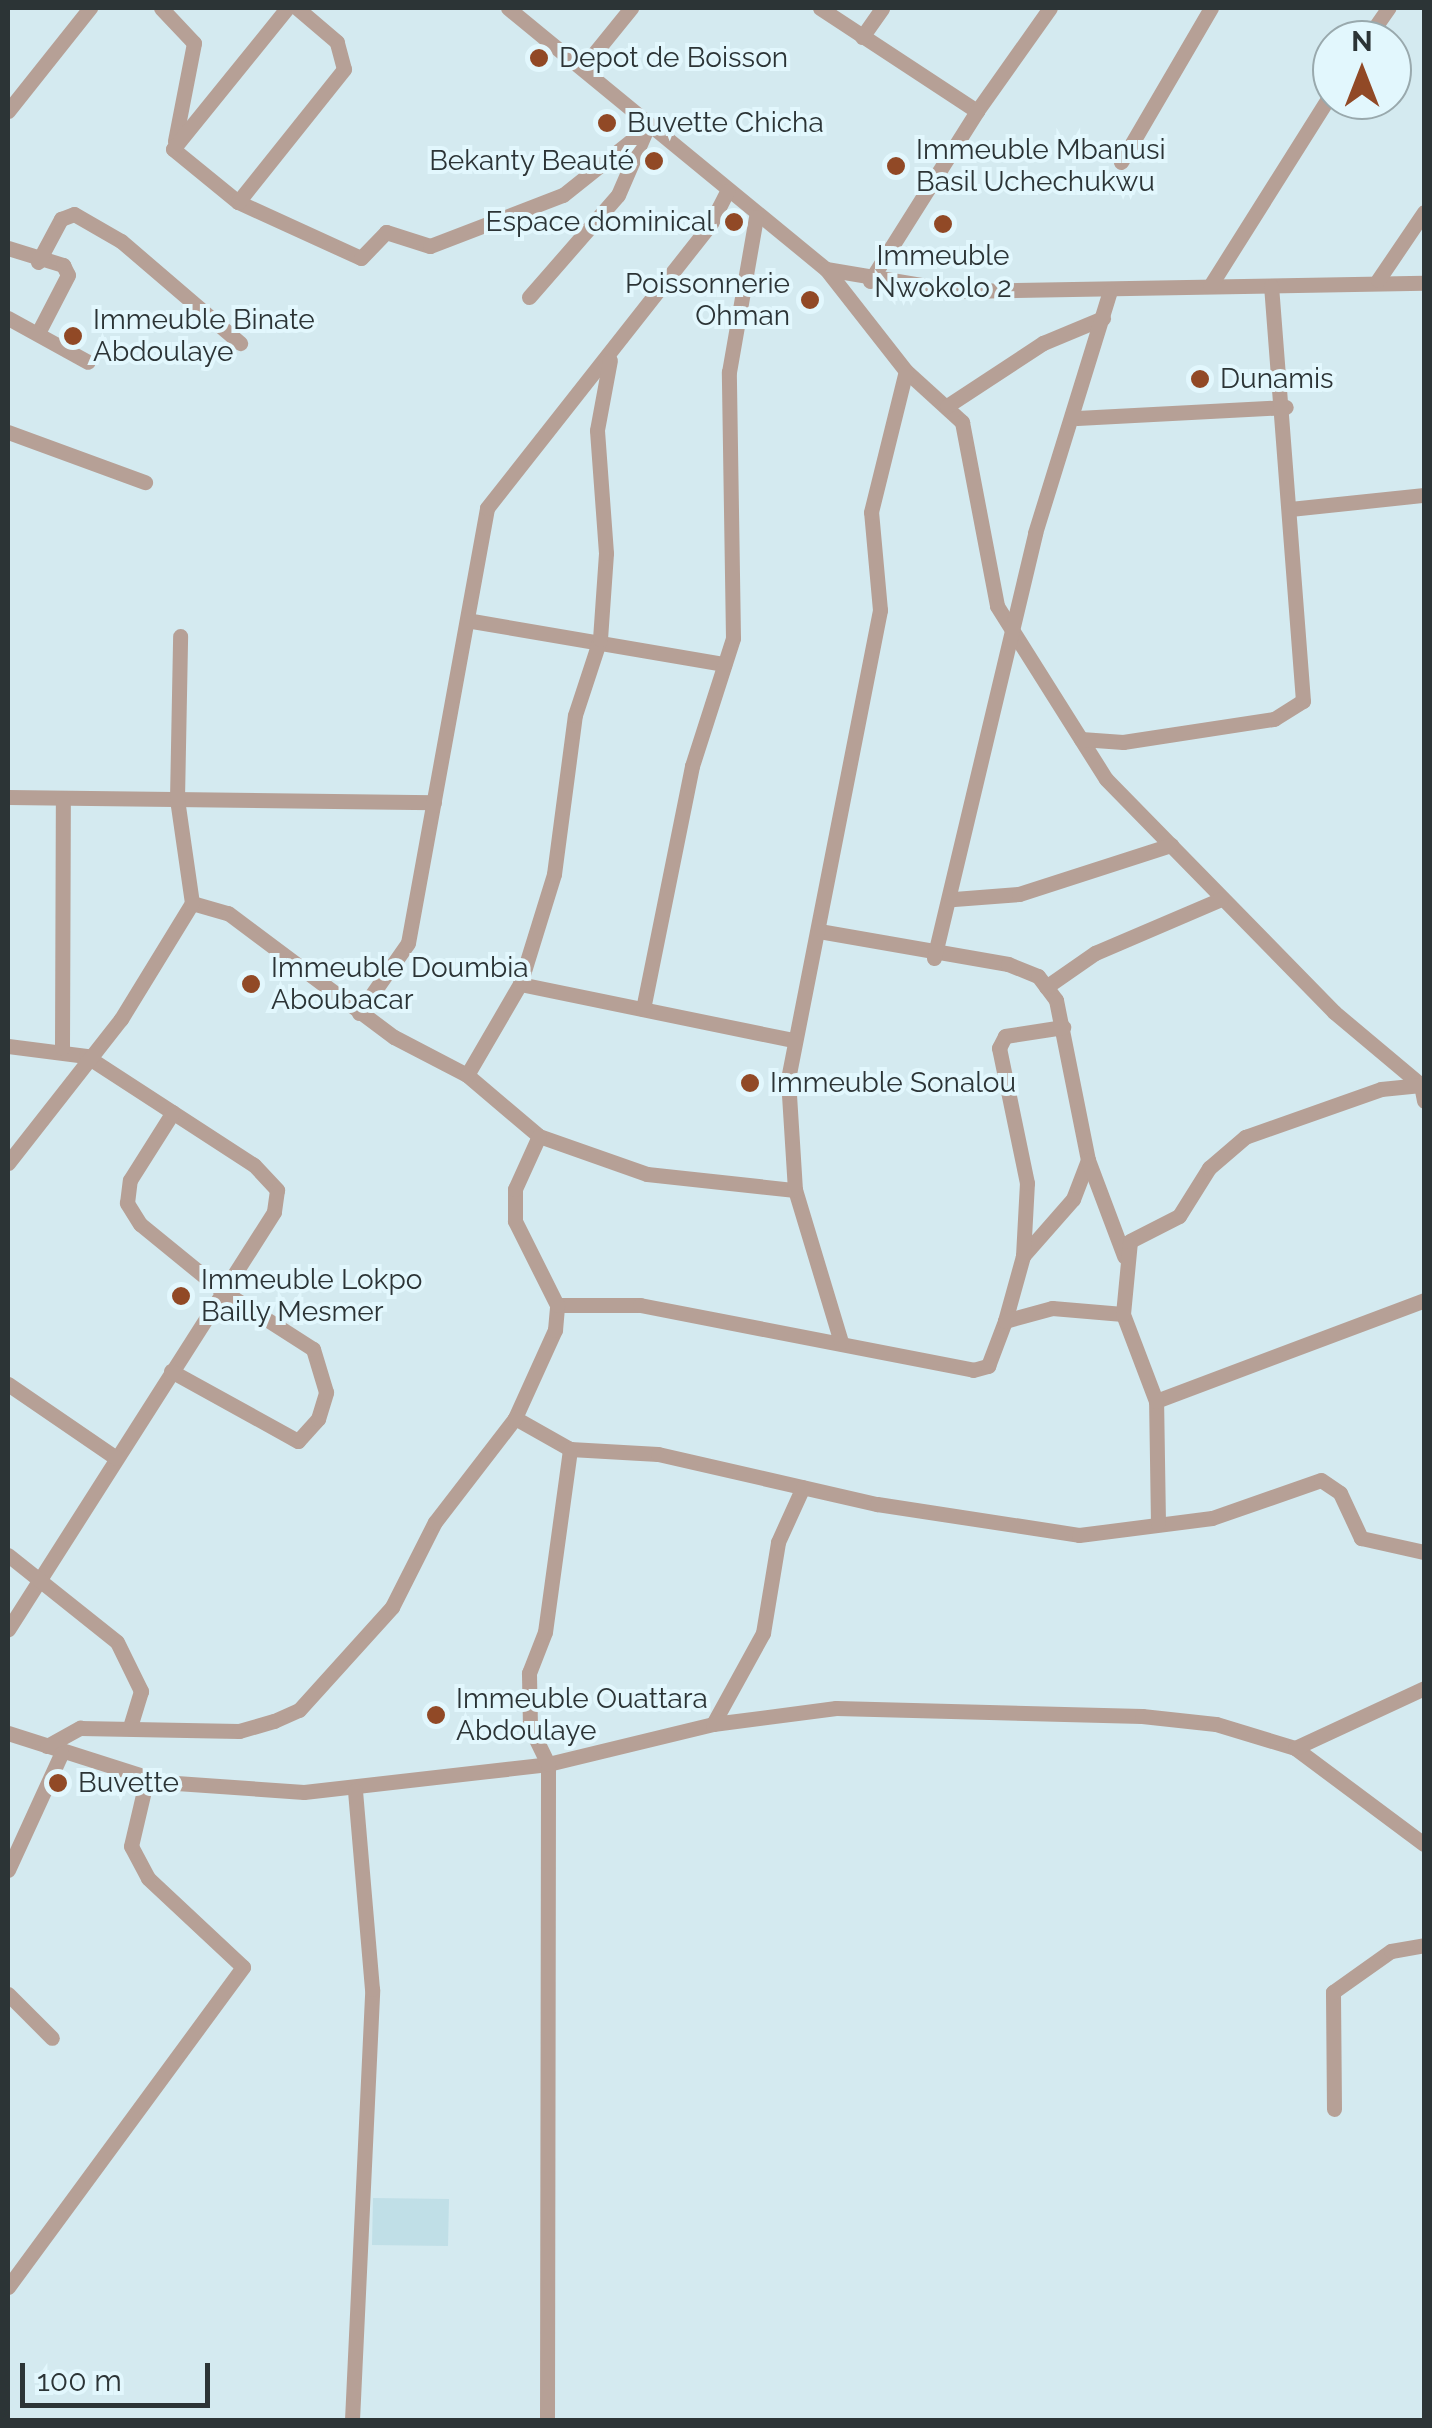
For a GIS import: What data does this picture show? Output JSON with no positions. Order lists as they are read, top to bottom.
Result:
{
  "places": [
    "Depot de Boisson",
    "Buvette Chicha",
    "Bekanty Beauté",
    "Immeuble Mbanusi Basil Uchechukwu",
    "Espace dominical",
    "Immeuble Nwokolo 2",
    "Poissonnerie Ohman",
    "Immeuble Binate Abdoulaye",
    "Dunamis",
    "Immeuble Doumbia Aboubacar",
    "Immeuble Sonalou",
    "Immeuble Lokpo Bailly Mesmer",
    "Immeuble Ouattara Abdoulaye",
    "Buvette"
  ],
  "scale_bar": "100 m",
  "north": "top"
}
